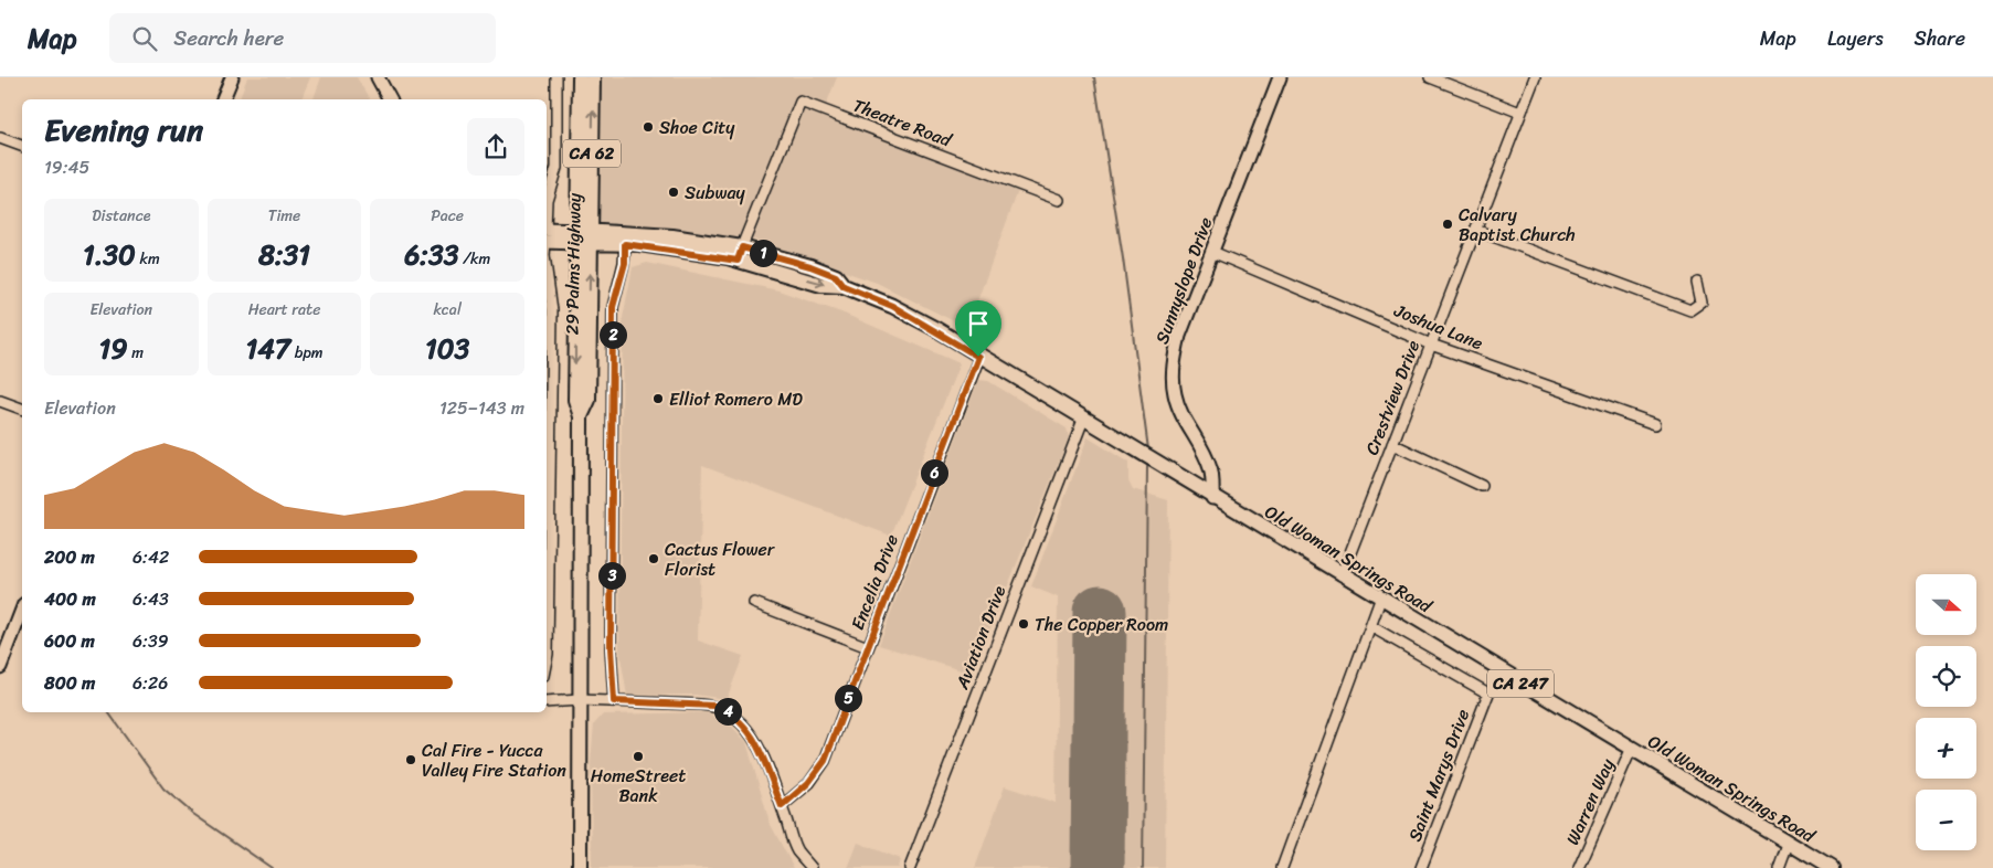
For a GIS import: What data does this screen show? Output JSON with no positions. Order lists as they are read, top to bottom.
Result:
{
  "streets": {
    "main road": [
      "CA 62",
      "29 Palms Highway",
      "Old Woman Springs Road",
      "CA 247"
    ],
    "street": [
      "Theatre Road",
      "Sunnyslope Drive",
      "Joshua Lane",
      "Crestview Drive",
      "Encelia Drive",
      "Aviation Drive",
      "Saint Marys Drive",
      "Warren Way"
    ]
  },
  "crossings": [
    ["Theatre Road", "Old Woman Springs Road"],
    ["29 Palms Highway", "Old Woman Springs Road"],
    ["Sunnyslope Drive", "Joshua Lane"],
    ["Sunnyslope Drive", "Old Woman Springs Road"],
    ["Joshua Lane", "Crestview Drive"],
    ["Crestview Drive", "Old Woman Springs Road"],
    ["Old Woman Springs Road", "Encelia Drive"],
    ["Old Woman Springs Road", "Aviation Drive"],
    ["Old Woman Springs Road", "Warren Way"]
  ],
  "places": [
    "Shoe City",
    "Subway",
    "Calvary Baptist Church",
    "Elliot Romero MD",
    "Cactus Flower Florist",
    "The Copper Room",
    "HomeStreet Bank",
    "Cal Fire - Yucca Valley Fire Station"
  ],
  "north": "right",
  "page": {
    "header": "Map",
    "search": "Search here",
    "nav": ["Map", "Layers", "Share"],
    "heading": ["Evening run", "19:45"],
    "stats": [
      ["Distance", "1.30 km"],
      ["Time", "8:31"],
      ["Pace", "6:33 /km"],
      ["Elevation", "19 m"],
      ["Heart rate", "147 bpm"],
      ["kcal", "103"]
    ],
    "pins": [
      "1",
      "2",
      "6",
      "3",
      "5",
      "4"
    ],
    "chart": ["Elevation", "125–143 m"],
    "list": [
      {
        "name": "200 m",
        "note": "6:42"
      },
      {
        "name": "400 m",
        "note": "6:43"
      },
      {
        "name": "600 m",
        "note": "6:39"
      },
      {
        "name": "800 m",
        "note": "6:26"
      }
    ],
    "map_buttons": ["+", "−"]
  }
}
